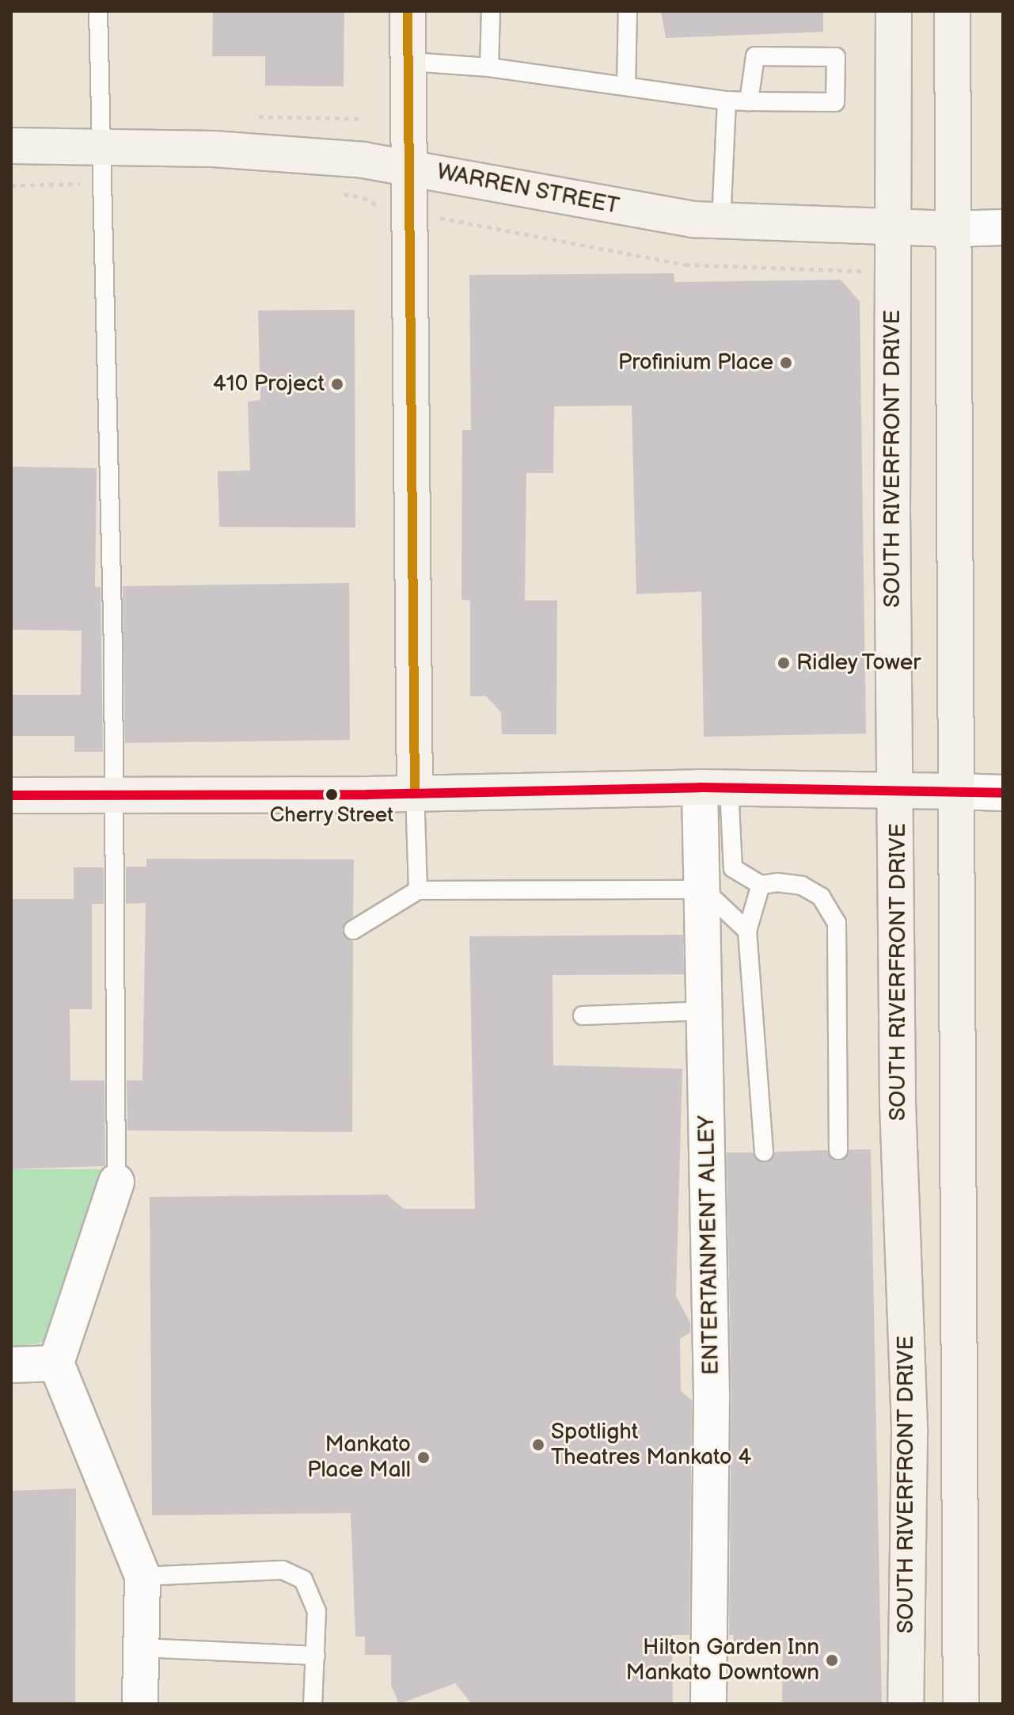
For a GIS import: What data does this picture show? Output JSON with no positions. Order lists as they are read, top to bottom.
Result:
{
  "streets": {
    "main road": ["WARREN STREET", "SOUTH RIVERFRONT DRIVE"],
    "street": ["ENTERTAINMENT ALLEY"]
  },
  "crossings": [
    ["WARREN STREET", "SOUTH RIVERFRONT DRIVE"]
  ],
  "places": [
    "Profinium Place",
    "410 Project",
    "Ridley Tower",
    "Cherry Street",
    "Spotlight Theatres Mankato 4",
    "Mankato Place Mall",
    "Hilton Garden Inn Mankato Downtown"
  ]
}
